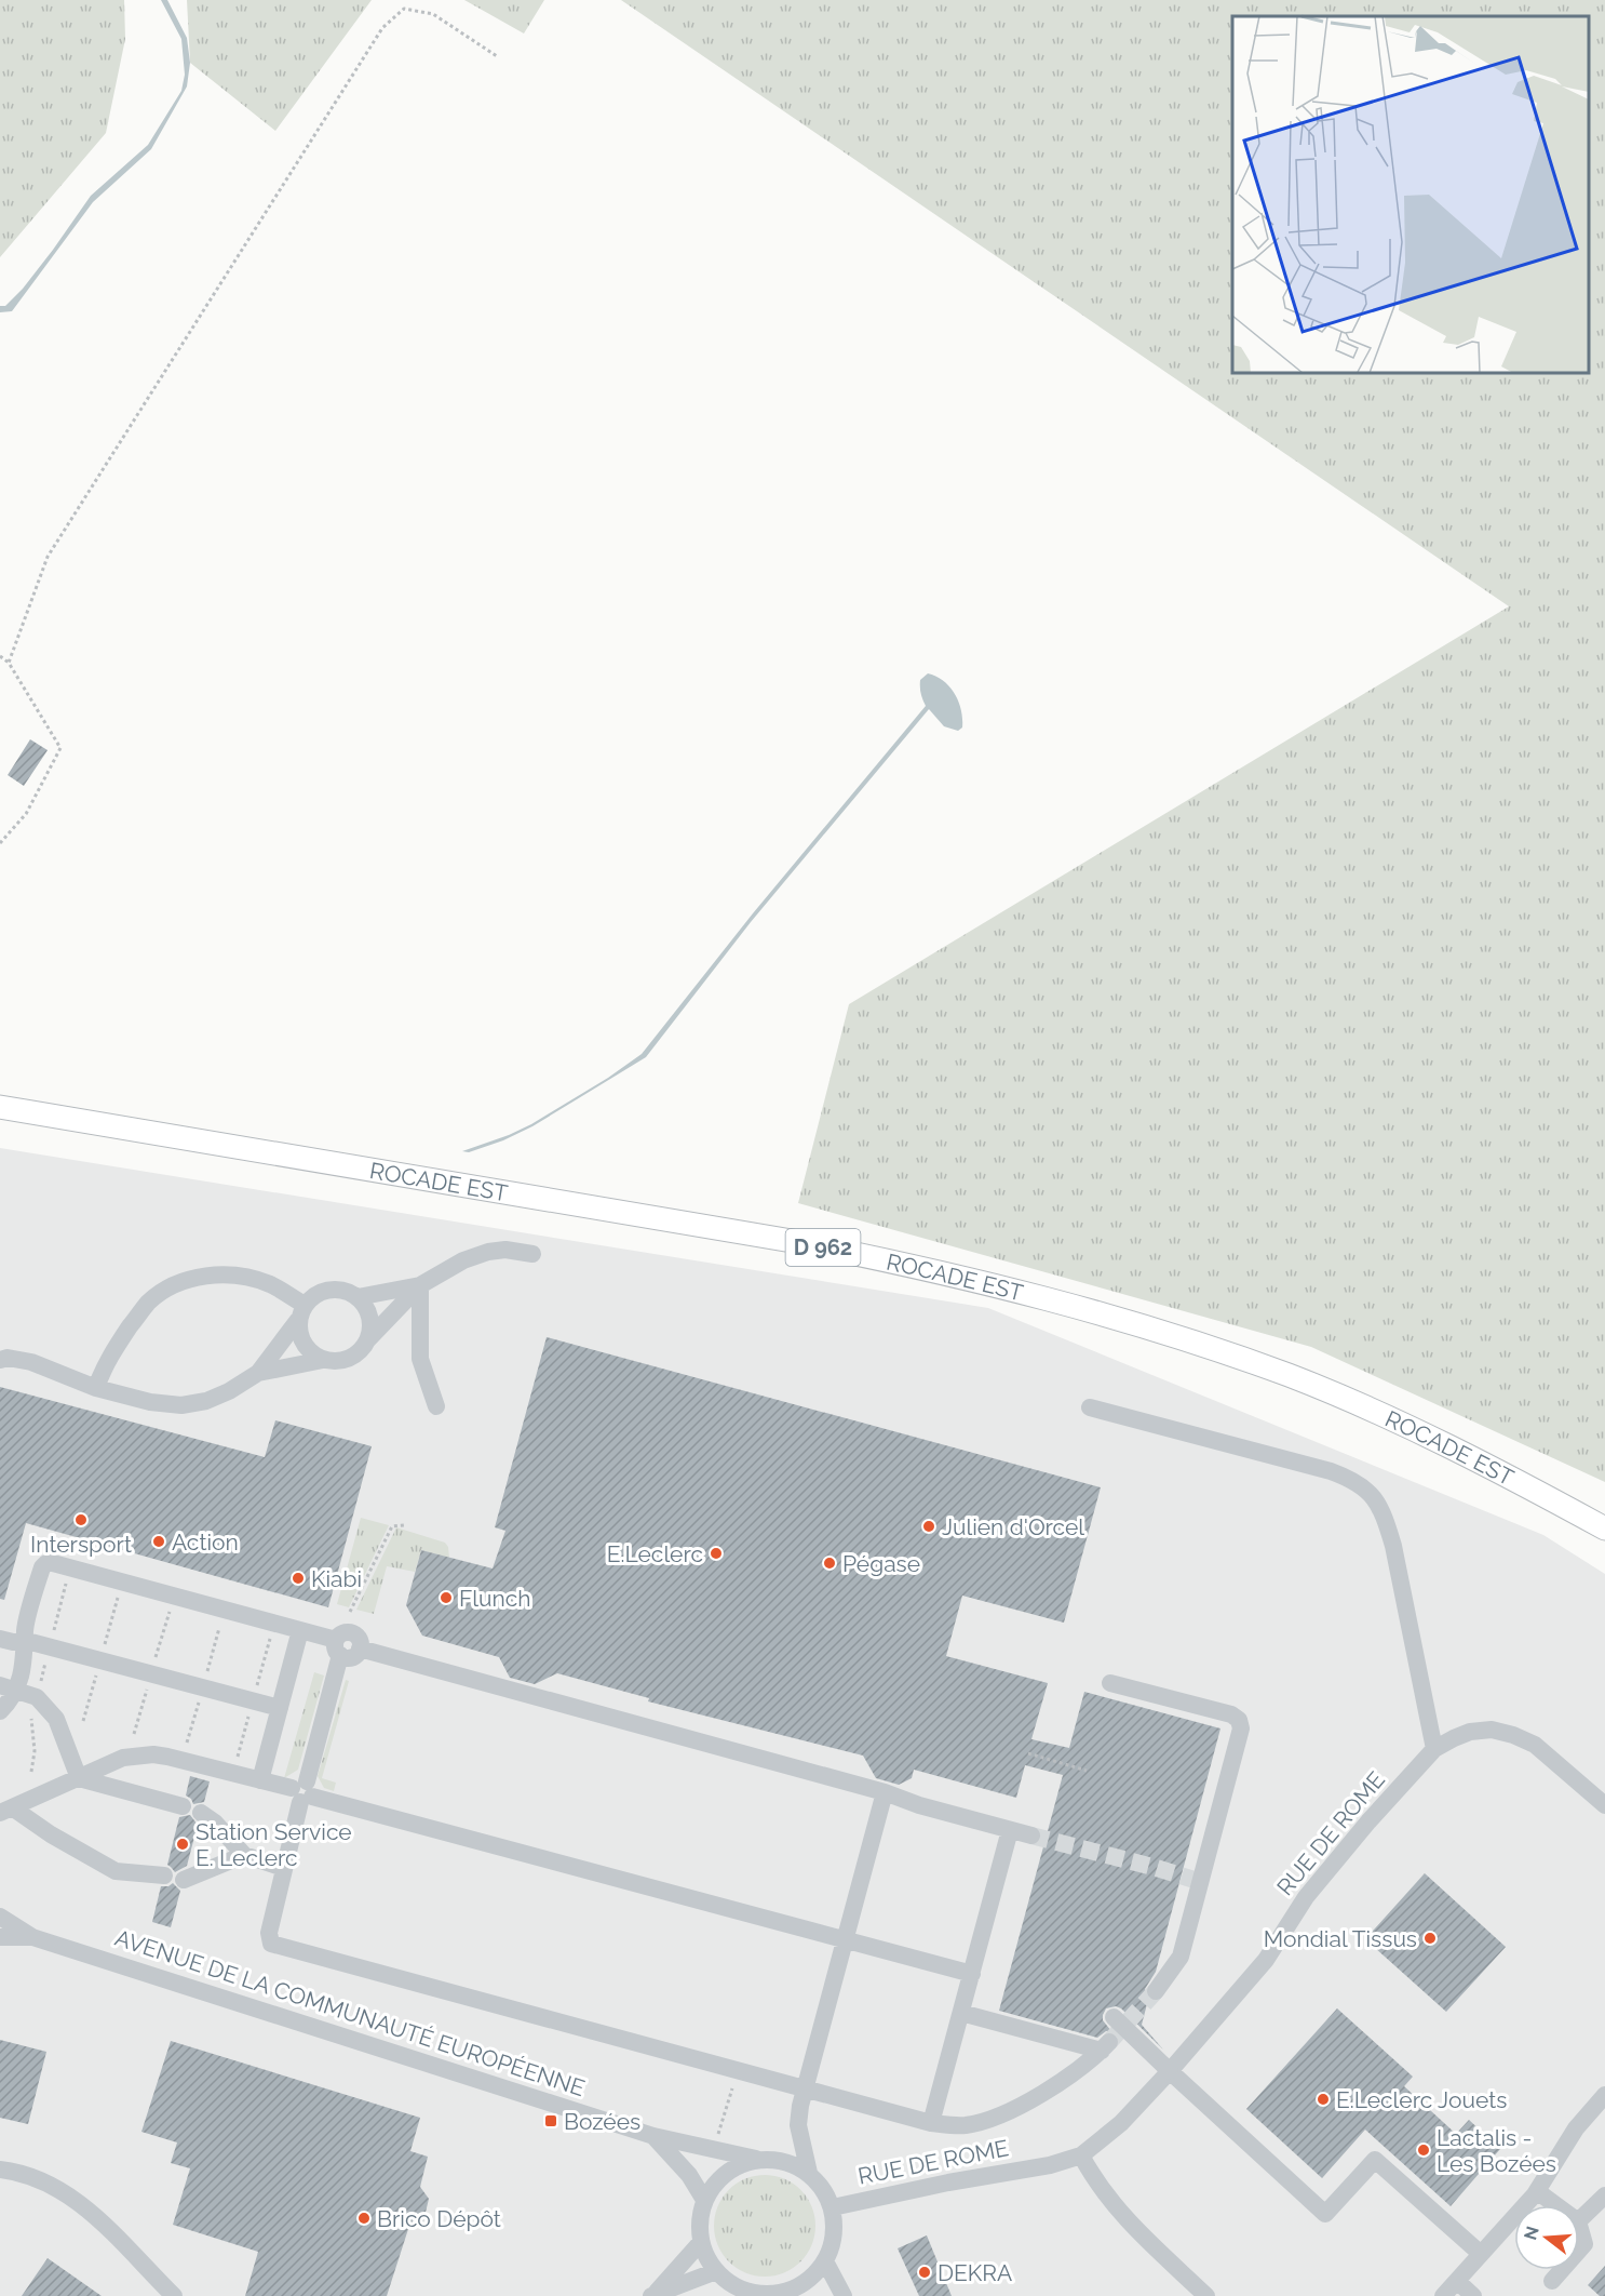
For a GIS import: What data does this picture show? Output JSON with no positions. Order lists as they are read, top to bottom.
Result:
{
  "streets": {
    "main road": ["ROCADE EST", "D 962"],
    "street": ["RUE DE ROME", "AVENUE DE LA COMMUNAUTÉ EUROPÉENNE"]
  },
  "crossings": [
    ["RUE DE ROME", "AVENUE DE LA COMMUNAUTÉ EUROPÉENNE"]
  ],
  "places": {
    "other": [
      "Intersport",
      "Julien d'Orcel",
      "Action",
      "E.Leclerc",
      "Pégase",
      "Kiabi",
      "Flunch",
      "Station Service E. Leclerc",
      "Mondial Tissus",
      "E.Leclerc Jouets",
      "Lactalis - Les Bozées",
      "Brico Dépôt",
      "DEKRA"
    ],
    "transit": ["Bozées"]
  },
  "north": "left"
}
